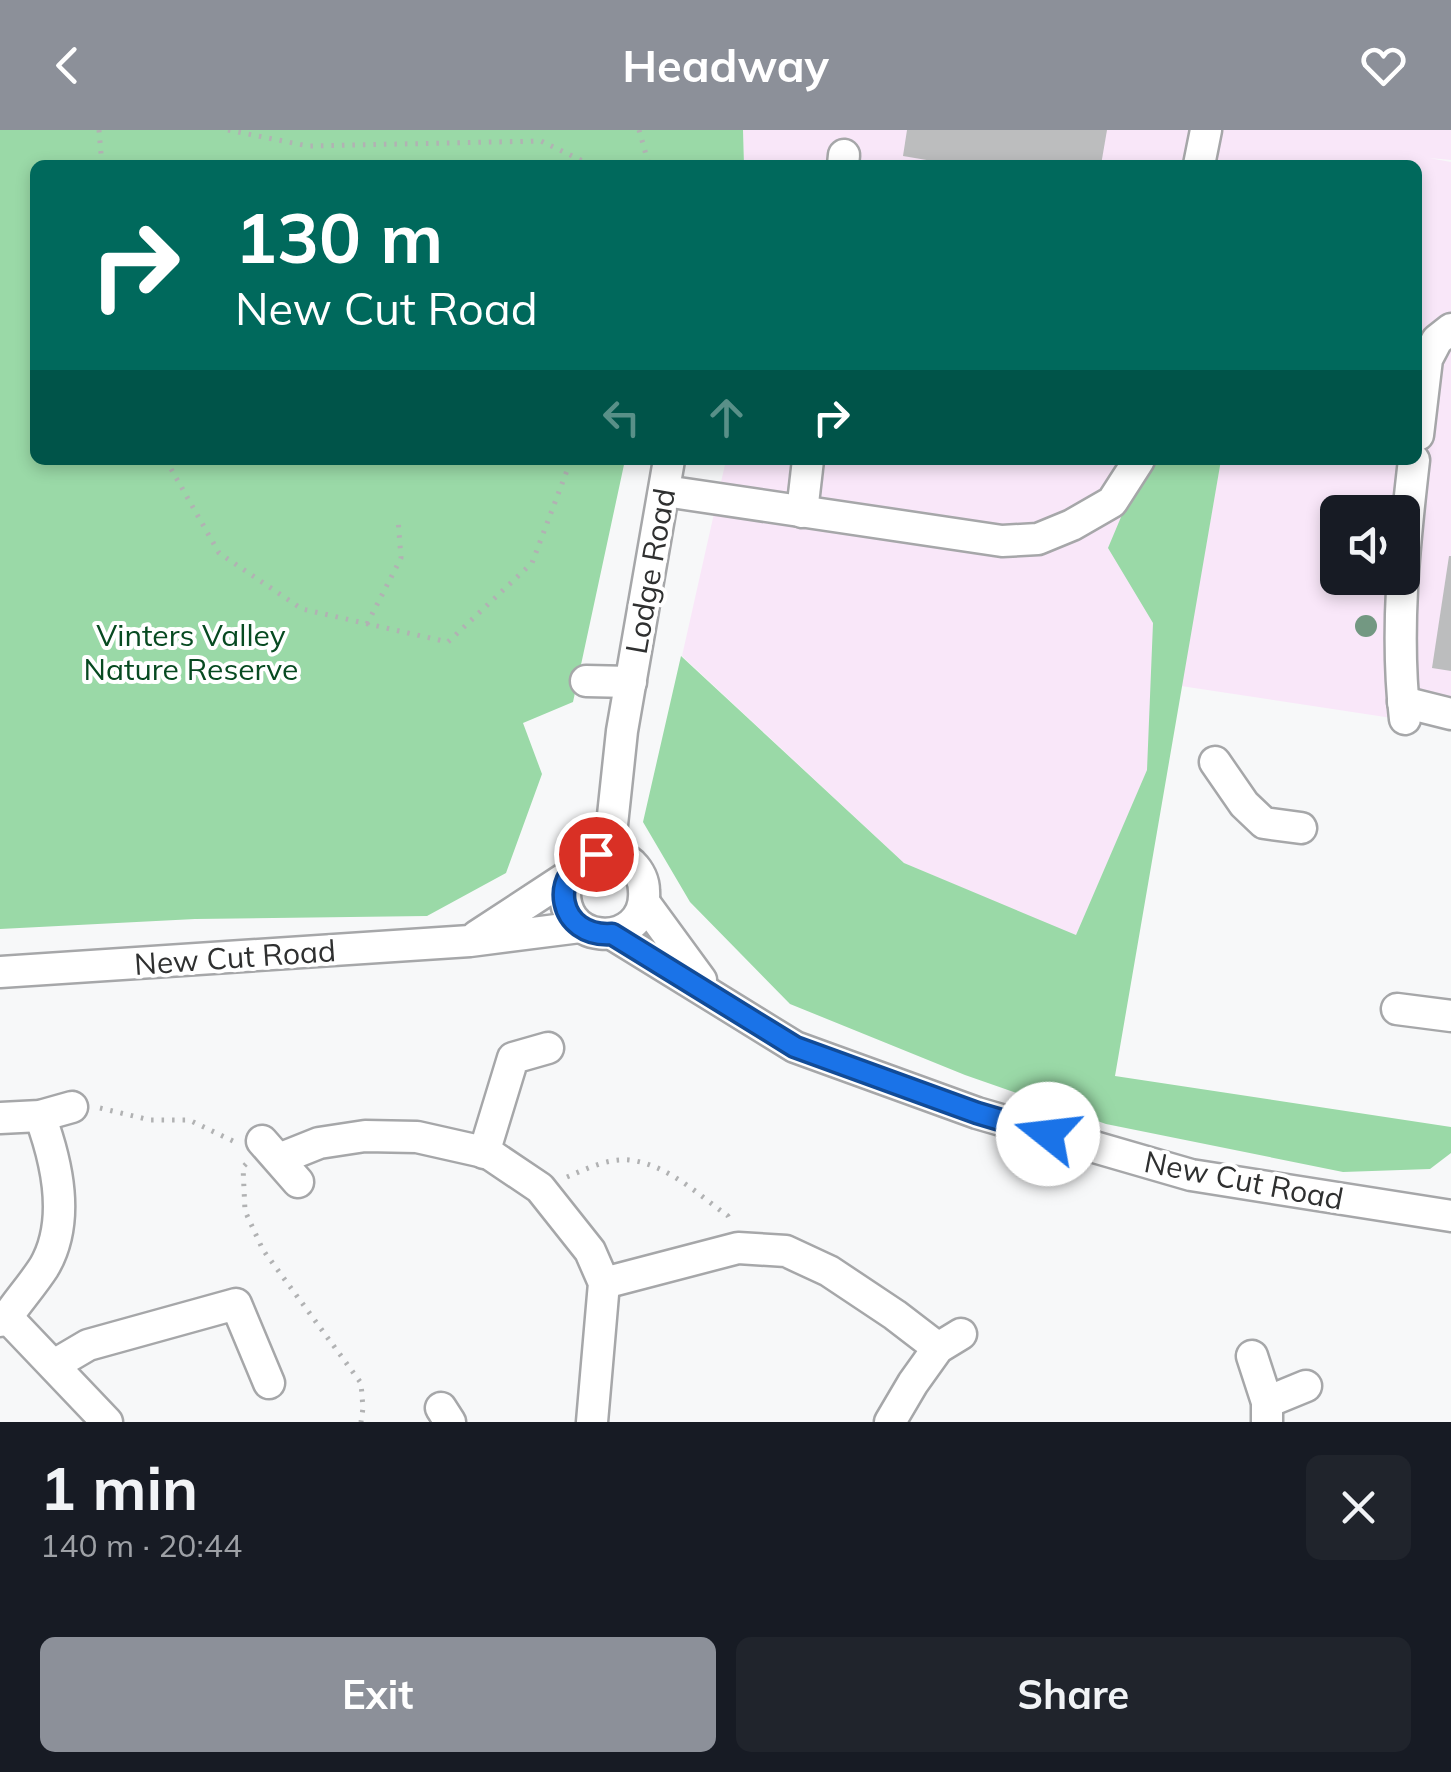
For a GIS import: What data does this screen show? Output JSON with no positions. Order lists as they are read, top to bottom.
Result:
{
  "streets": {
    "street": ["Lodge Road", "New Cut Road"]
  },
  "crossings": [
    ["Lodge Road", "New Cut Road"]
  ],
  "parks": ["Vinters Valley Nature Reserve"],
  "page": {
    "header": "Headway",
    "turn": ["130 m", "New Cut Road"],
    "heading": ["1 min", "140 m · 20:44"],
    "buttons": ["Exit", "Share"]
  }
}
